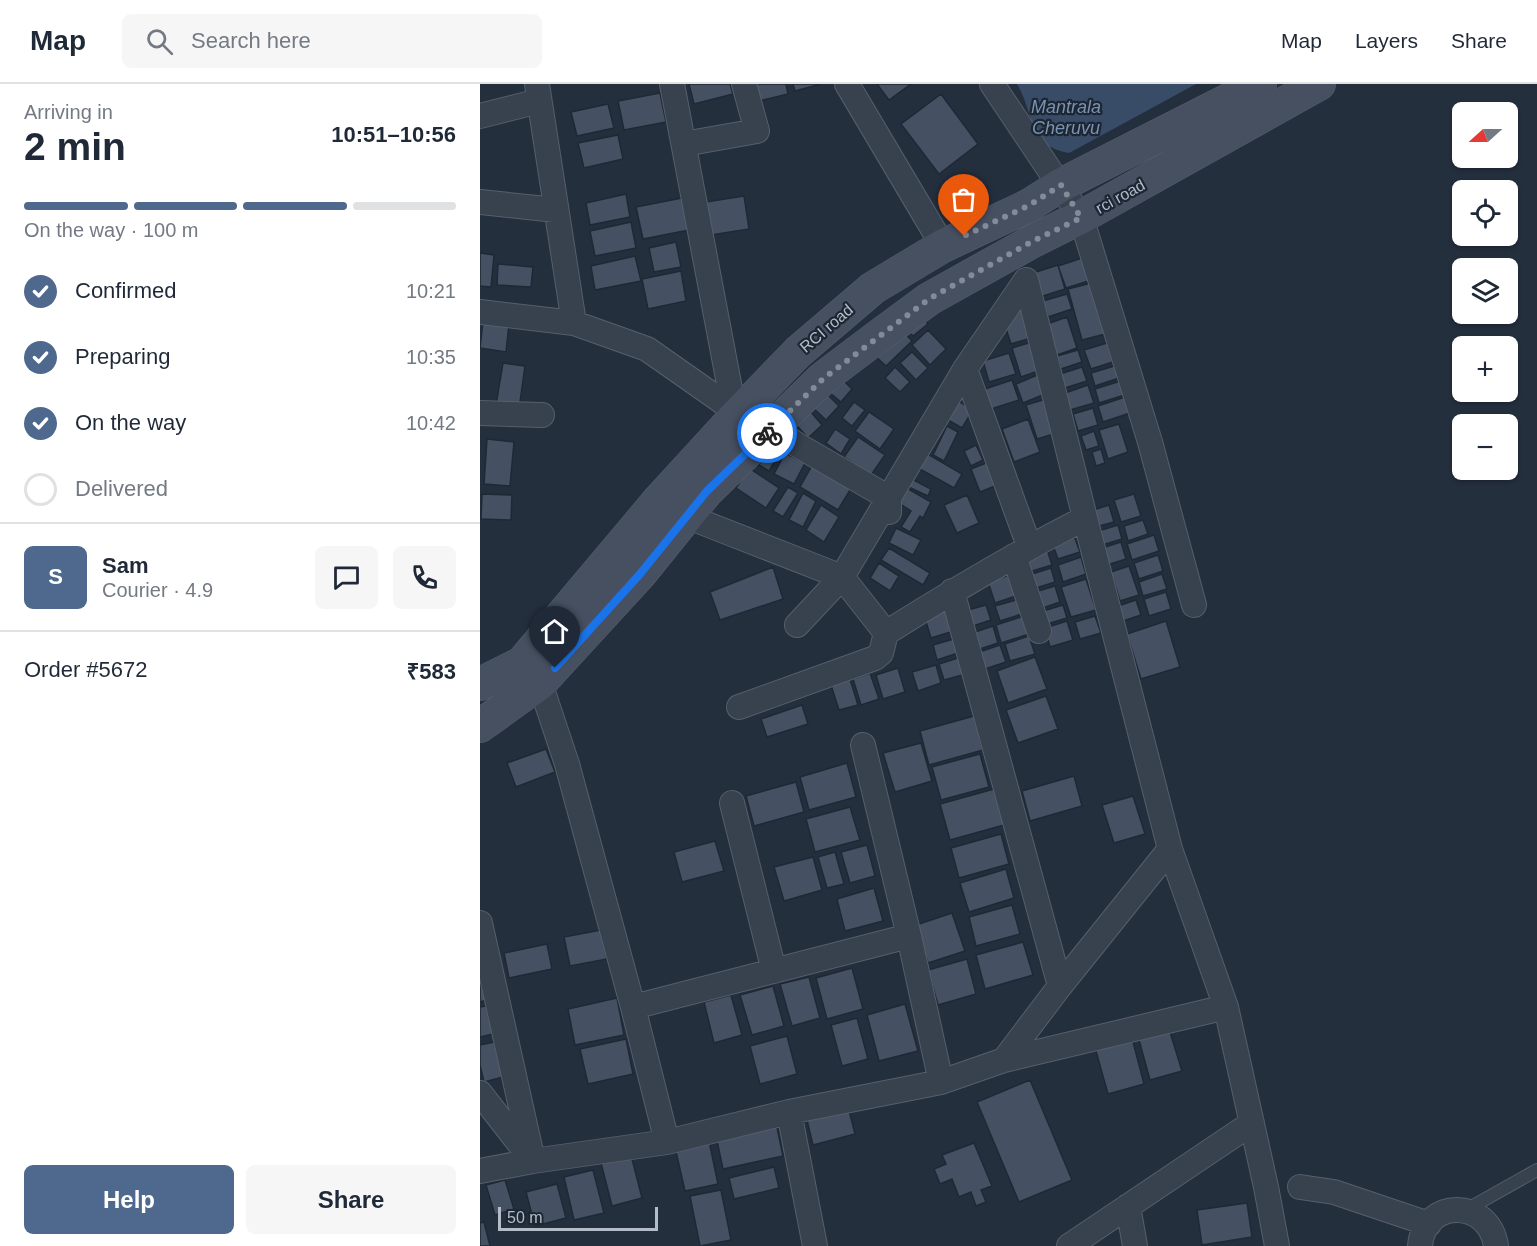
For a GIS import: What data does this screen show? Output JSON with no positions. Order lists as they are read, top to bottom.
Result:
{
  "streets": {
    "main road": ["rci road", "RCI road"]
  },
  "crossings": [
    ["rci road", "RCI road"]
  ],
  "water": ["Mantrala Cheruvu"],
  "scale_bar": "50 m",
  "north": "left",
  "page": {
    "header": "Map",
    "search": "Search here",
    "nav": ["Map", "Layers", "Share"],
    "heading": ["2 min", "Arriving in", "10:51–10:56"],
    "panel": [
      "Sam",
      "Courier · 4.9",
      "Order #5672",
      "₹583"
    ],
    "map_buttons": ["+", "−"],
    "bar": "On the way · 100 m",
    "list": [
      ["Confirmed", "10:21"],
      ["Preparing", "10:35"],
      ["On the way", "10:42"],
      "Delivered"
    ],
    "round": "S",
    "buttons": ["Help", "Share"],
    "scale": "50 m"
  }
}
